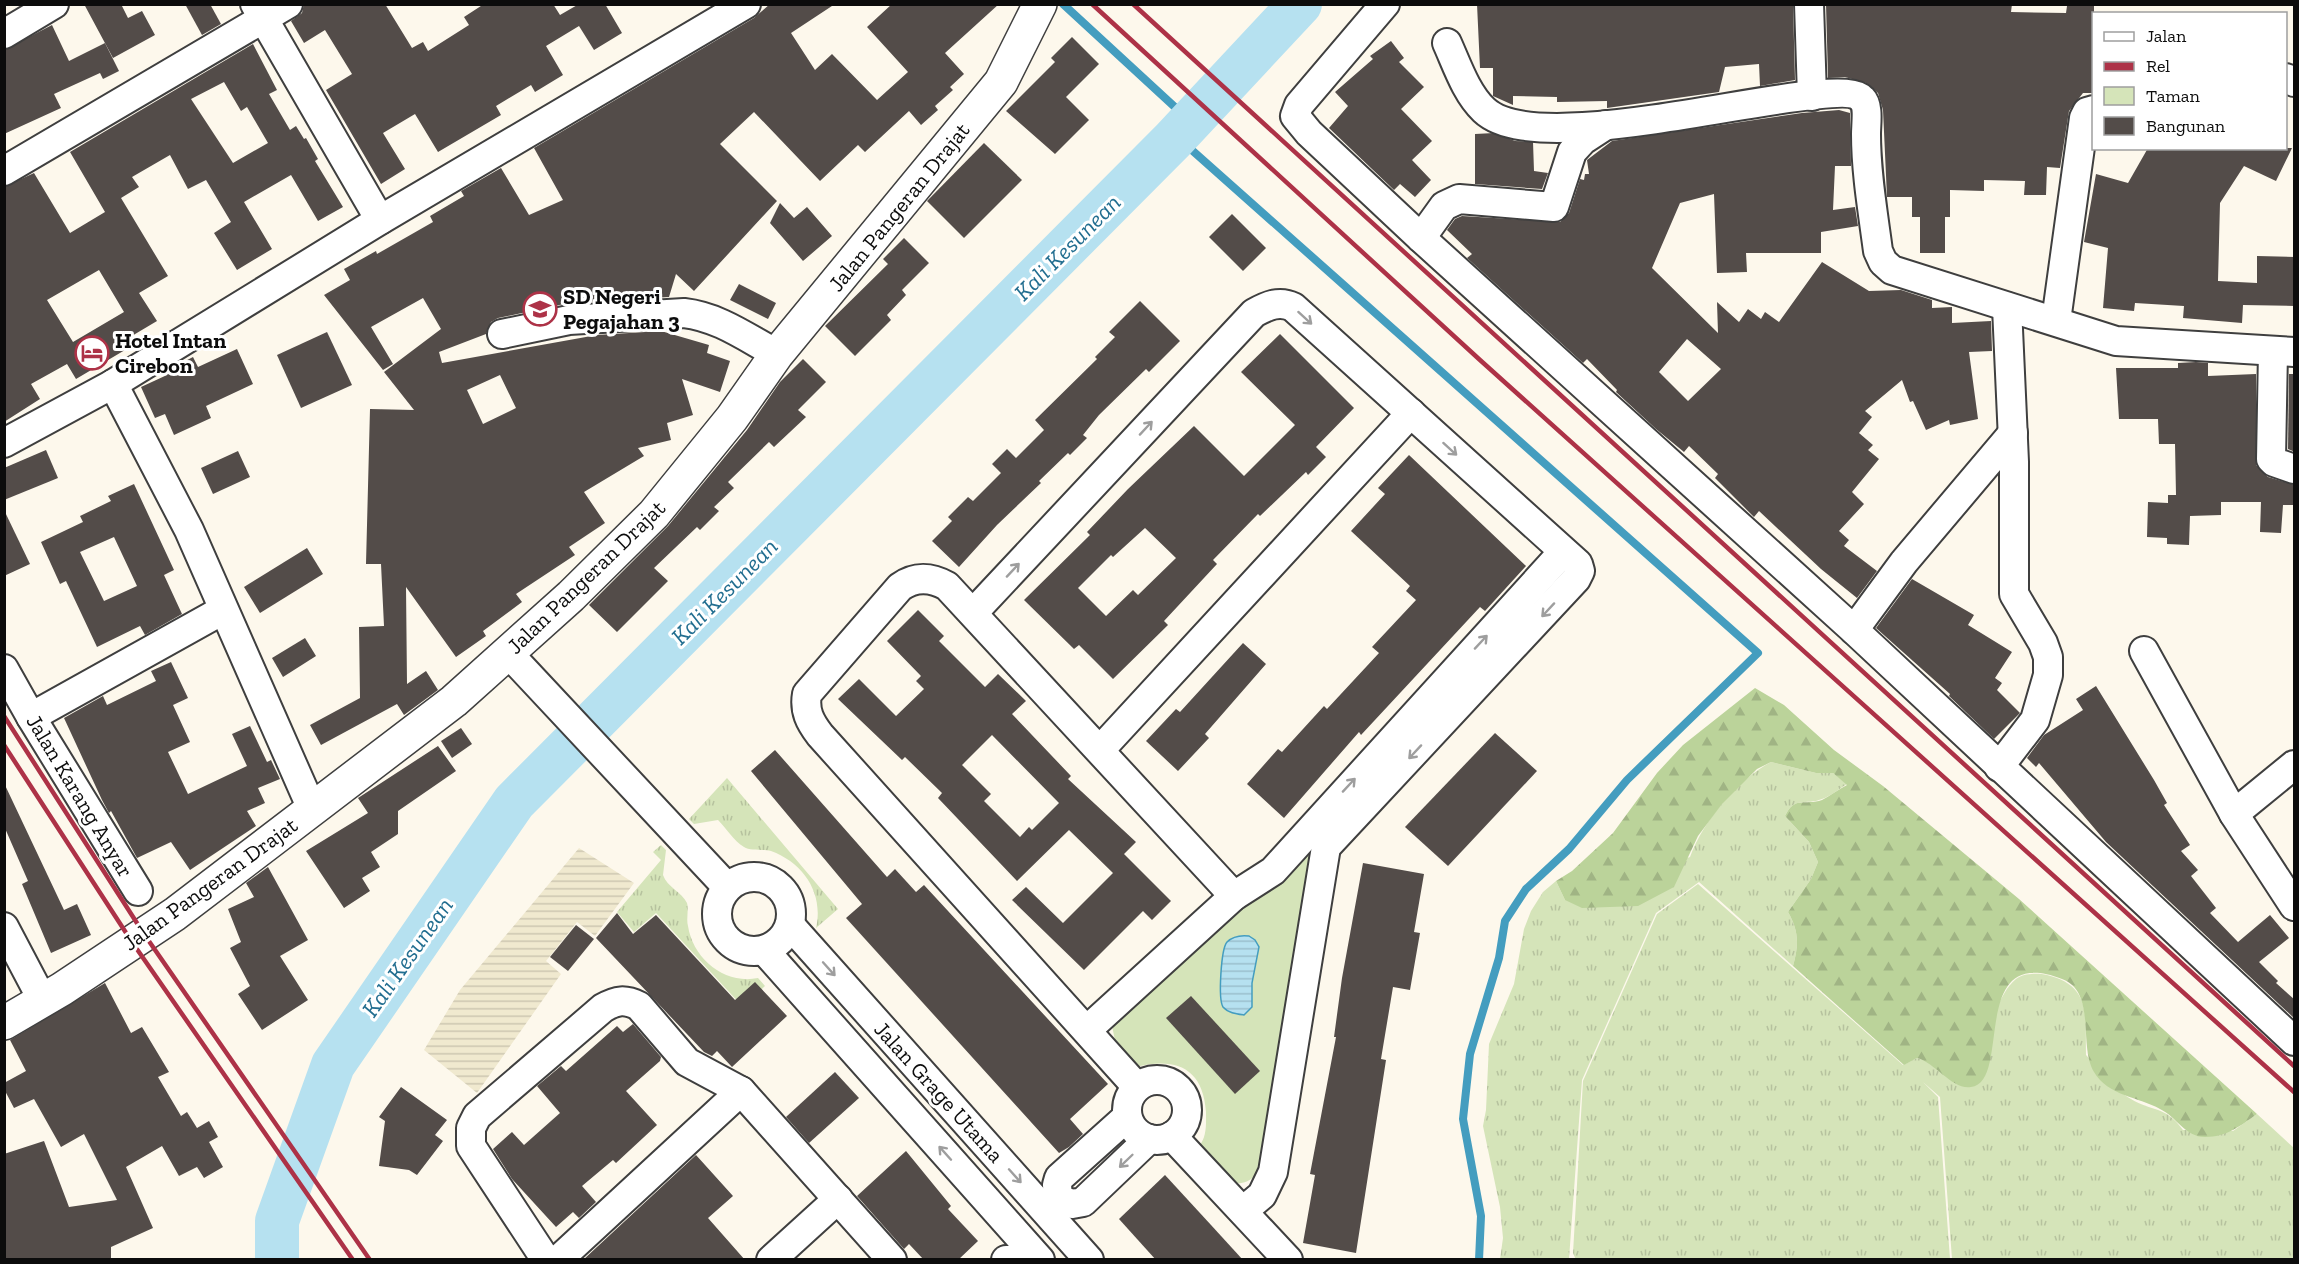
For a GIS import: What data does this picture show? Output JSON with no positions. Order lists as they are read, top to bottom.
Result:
{
  "streets": {
    "street": ["Jalan Pangeran Drajat", "Jalan Karang Anyar", "Jalan Grage Utama"]
  },
  "water": ["Kali Kesunean"],
  "places": {
    "school or university": ["SD Negeri Pegajahan 3"],
    "hotel": ["Hotel Intan Cirebon"]
  },
  "legend": [
    "Jalan",
    "Rel",
    "Taman",
    "Bangunan"
  ]
}
